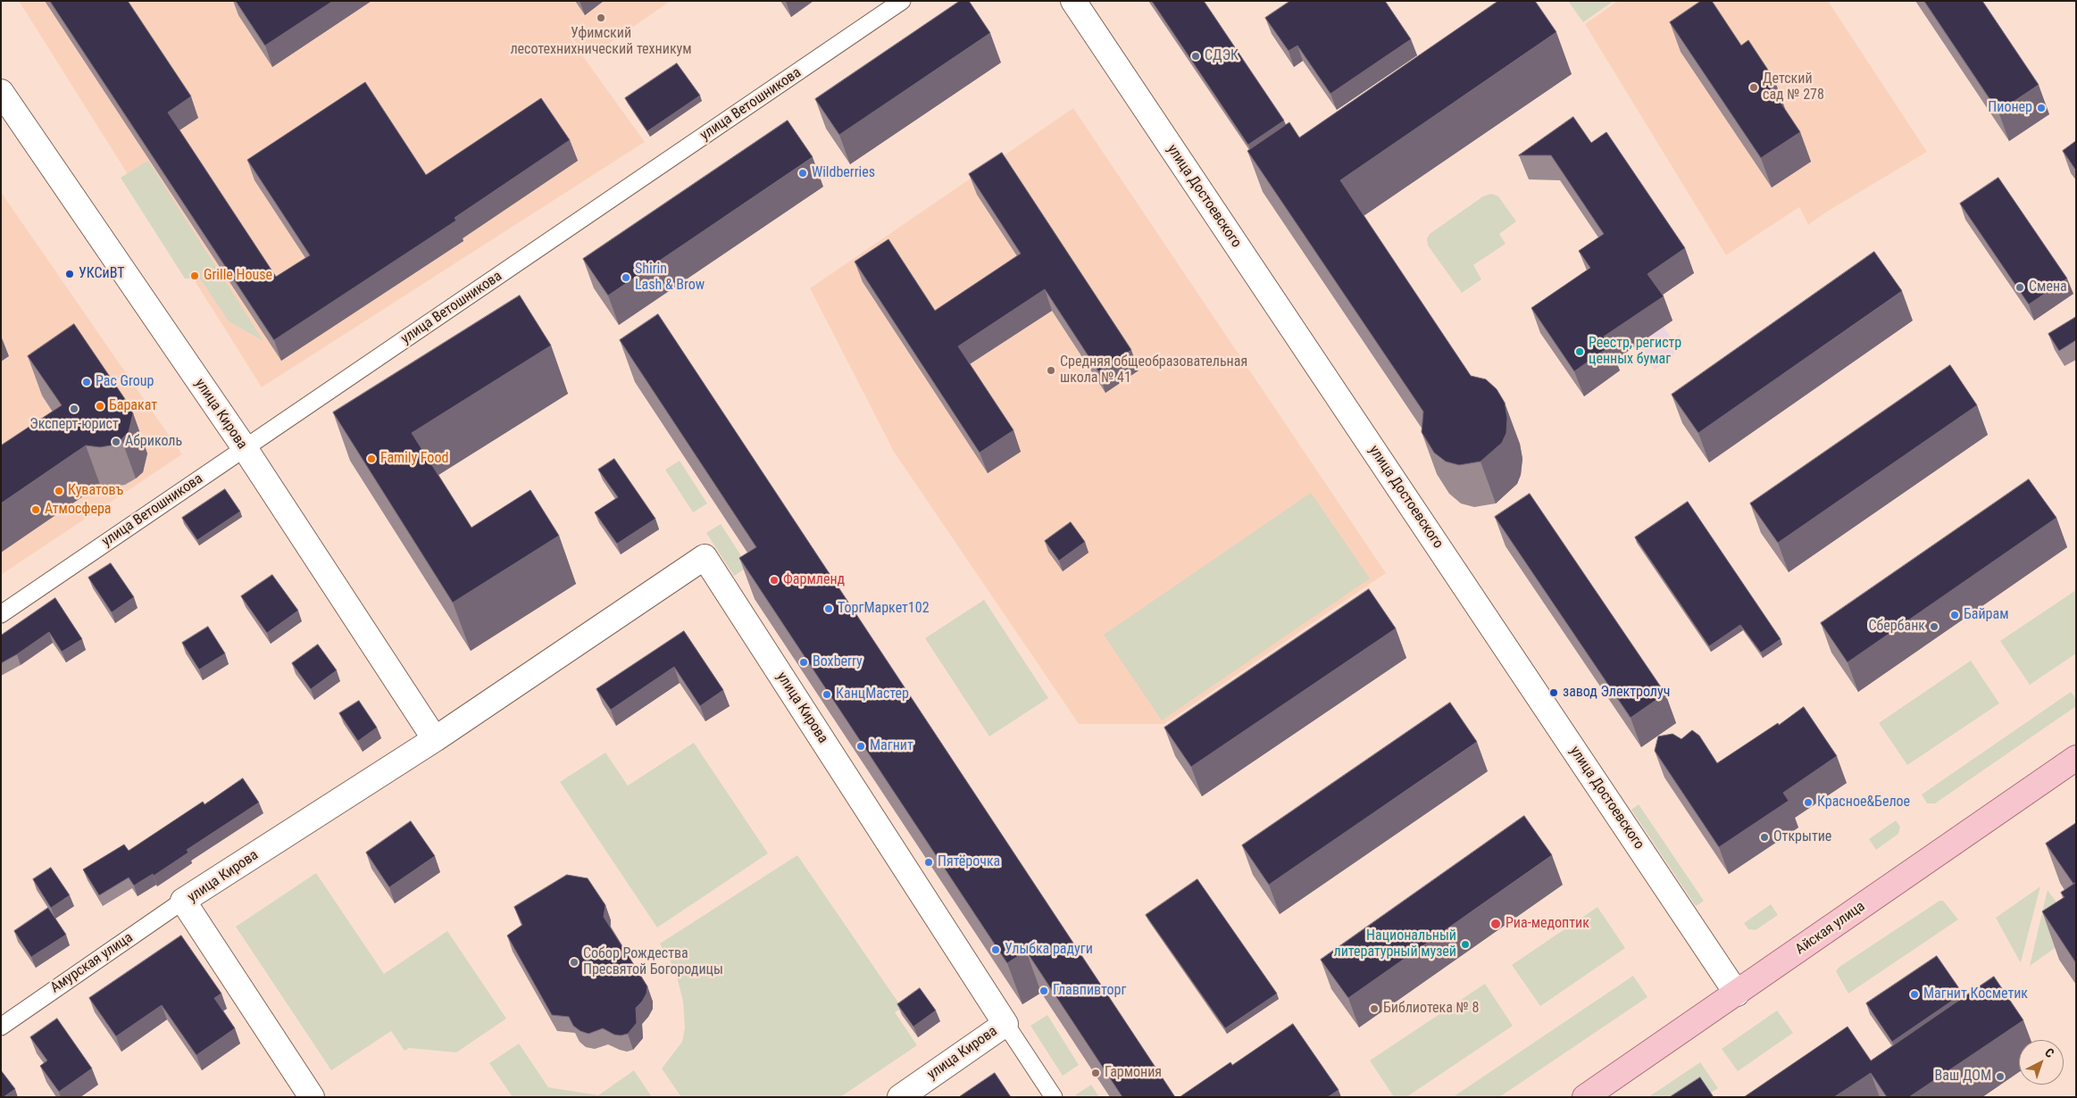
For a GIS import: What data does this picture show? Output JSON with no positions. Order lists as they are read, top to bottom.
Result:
{
  "streets": {
    "main road": ["Айская улица"],
    "street": [
      "улица Ветошникова",
      "улица Достоевского",
      "улица Кирова",
      "Амурская улица"
    ]
  },
  "crossings": [
    ["улица Ветошникова", "улица Кирова"],
    ["улица Достоевского", "Айская улица"],
    ["улица Кирова", "Амурская улица"]
  ],
  "places": [
    "Уфимский лесотехнихнический техникум",
    "СДЭК",
    "Детский сад № 278",
    "Пионер",
    "Wildberries",
    "УКСиВТ",
    "Grille House",
    "Shirin Lash & Brow",
    "Смена",
    "Реестр, регистр ценных бумаг",
    "Средняя общеобразовательная школа № 41",
    "Pac Group",
    "Баракат",
    "Эксперт-юрист",
    "Абриколь",
    "Family Food",
    "Куватовъ",
    "Атмосфера",
    "Фармленд",
    "ТоргМаркет102",
    "Байрам",
    "Сбербанк",
    "Boxberry",
    "завод Электролуч",
    "КанцМастер",
    "Магнит",
    "Красное&Белое",
    "Открытие",
    "Пятёрочка",
    "Риа-медоптик",
    "Национальный литературный музей",
    "Улыбка радуги",
    "Собор Рождества Пресвятой Богородицы",
    "Главпивторг",
    "Магнит Косметик",
    "Библиотека № 8",
    "Гармония",
    "Ваш ДОМ"
  ],
  "north": "top right"
}
